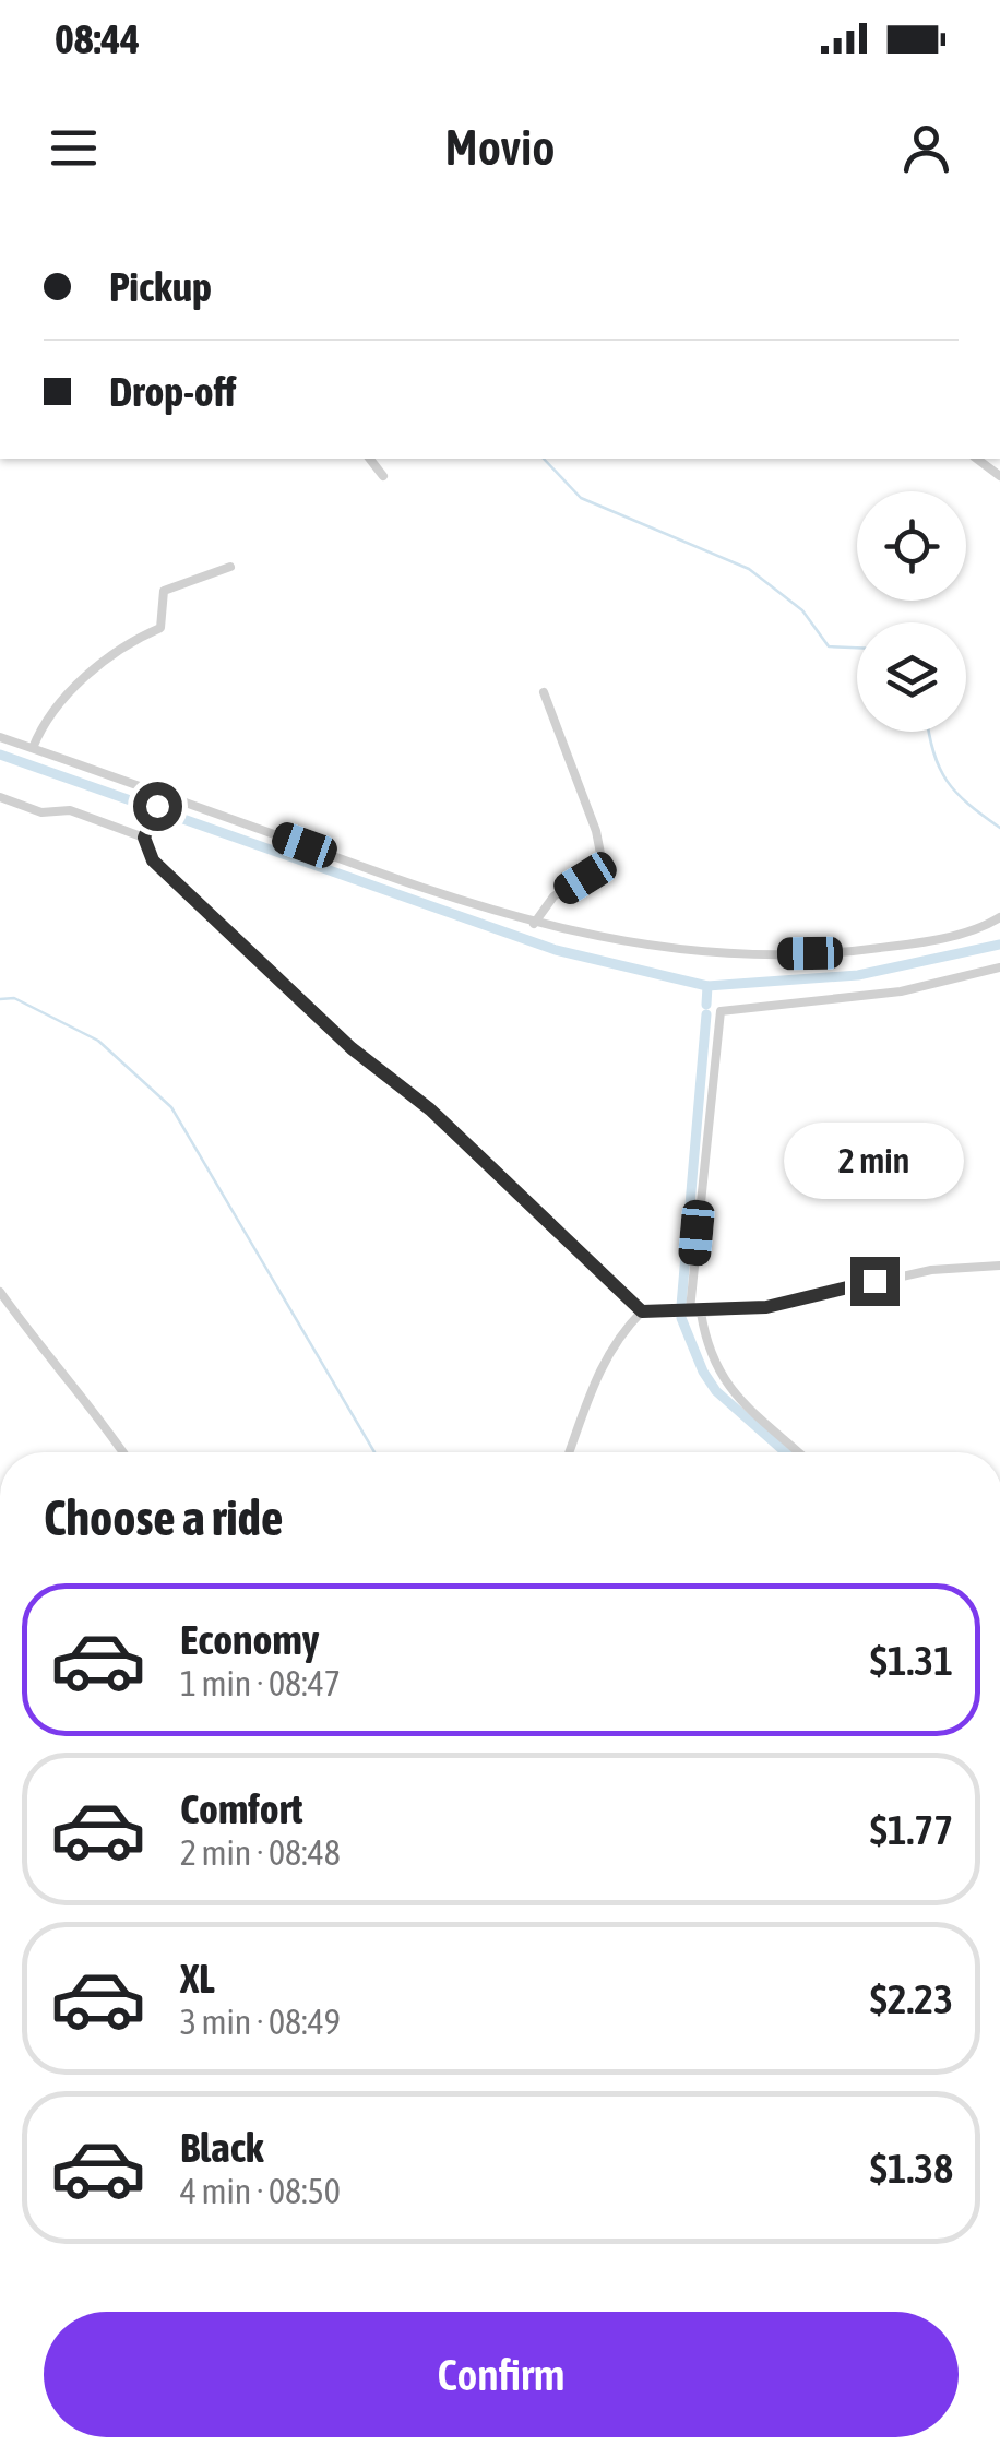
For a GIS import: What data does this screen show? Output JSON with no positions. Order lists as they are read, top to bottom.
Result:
{
  "page": {
    "status": "08:44",
    "header": "Movio",
    "banner": ["Pickup", "Drop-off"],
    "bubble": "2 min",
    "heading": "Choose a ride",
    "list": [
      {
        "name": "Economy",
        "note": "1 min · 08:47",
        "value": "$1.31"
      },
      {
        "name": "Comfort",
        "note": "2 min · 08:48",
        "value": "$1.77"
      },
      {
        "name": "XL",
        "note": "3 min · 08:49",
        "value": "$2.23"
      },
      {
        "name": "Black",
        "note": "4 min · 08:50",
        "value": "$1.38"
      }
    ],
    "buttons": "Confirm"
  }
}
